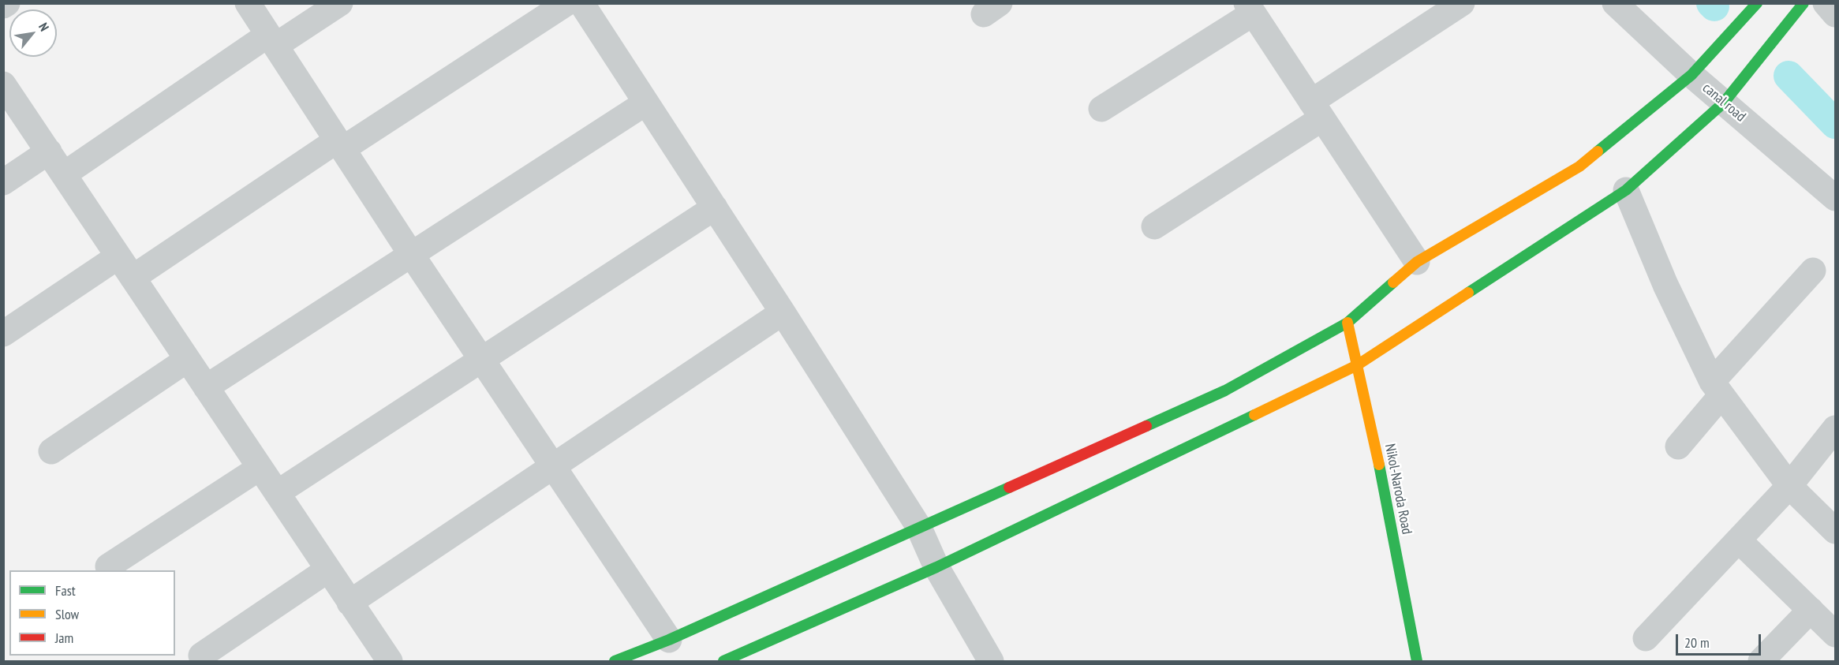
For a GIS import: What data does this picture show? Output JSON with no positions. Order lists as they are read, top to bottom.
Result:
{
  "streets": {
    "street": ["canal road", "Nikol-Naroda Road"]
  },
  "legend": ["Fast", "Slow", "Jam"],
  "scale_bar": "20 m",
  "north": "top right"
}
